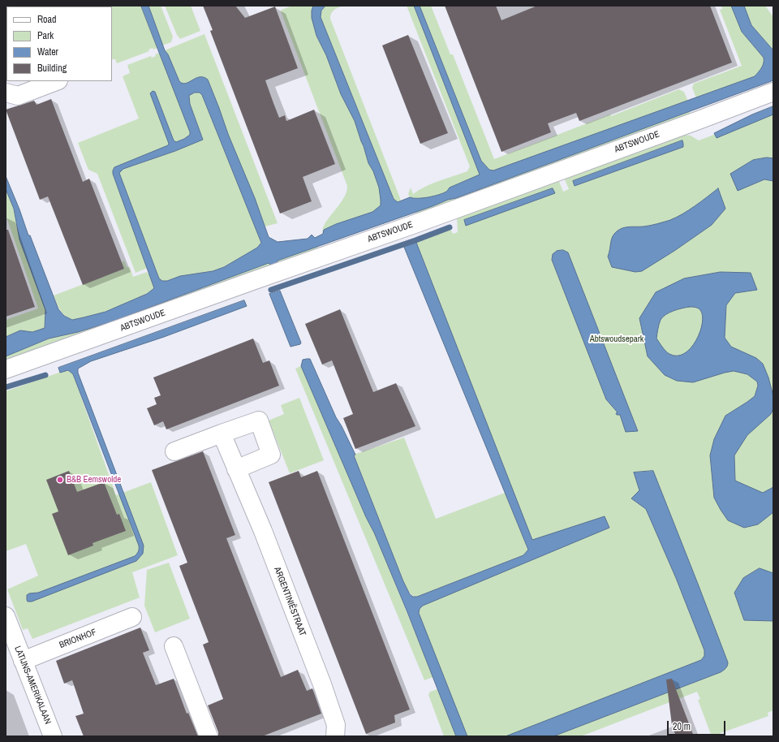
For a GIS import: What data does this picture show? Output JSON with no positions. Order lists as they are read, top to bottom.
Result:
{
  "streets": {
    "street": [
      "ABTSWOUDE",
      "ARGENTINIËSTRAAT",
      "BRIONHOF",
      "LATIJNS-AMERIKALAAN"
    ]
  },
  "crossings": [
    ["BRIONHOF", "LATIJNS-AMERIKALAAN"]
  ],
  "parks": ["Abtswoudsepark"],
  "places": ["B&B Eemswolde"],
  "legend": [
    "Road",
    "Park",
    "Water",
    "Building"
  ],
  "scale_bar": "20 m"
}
